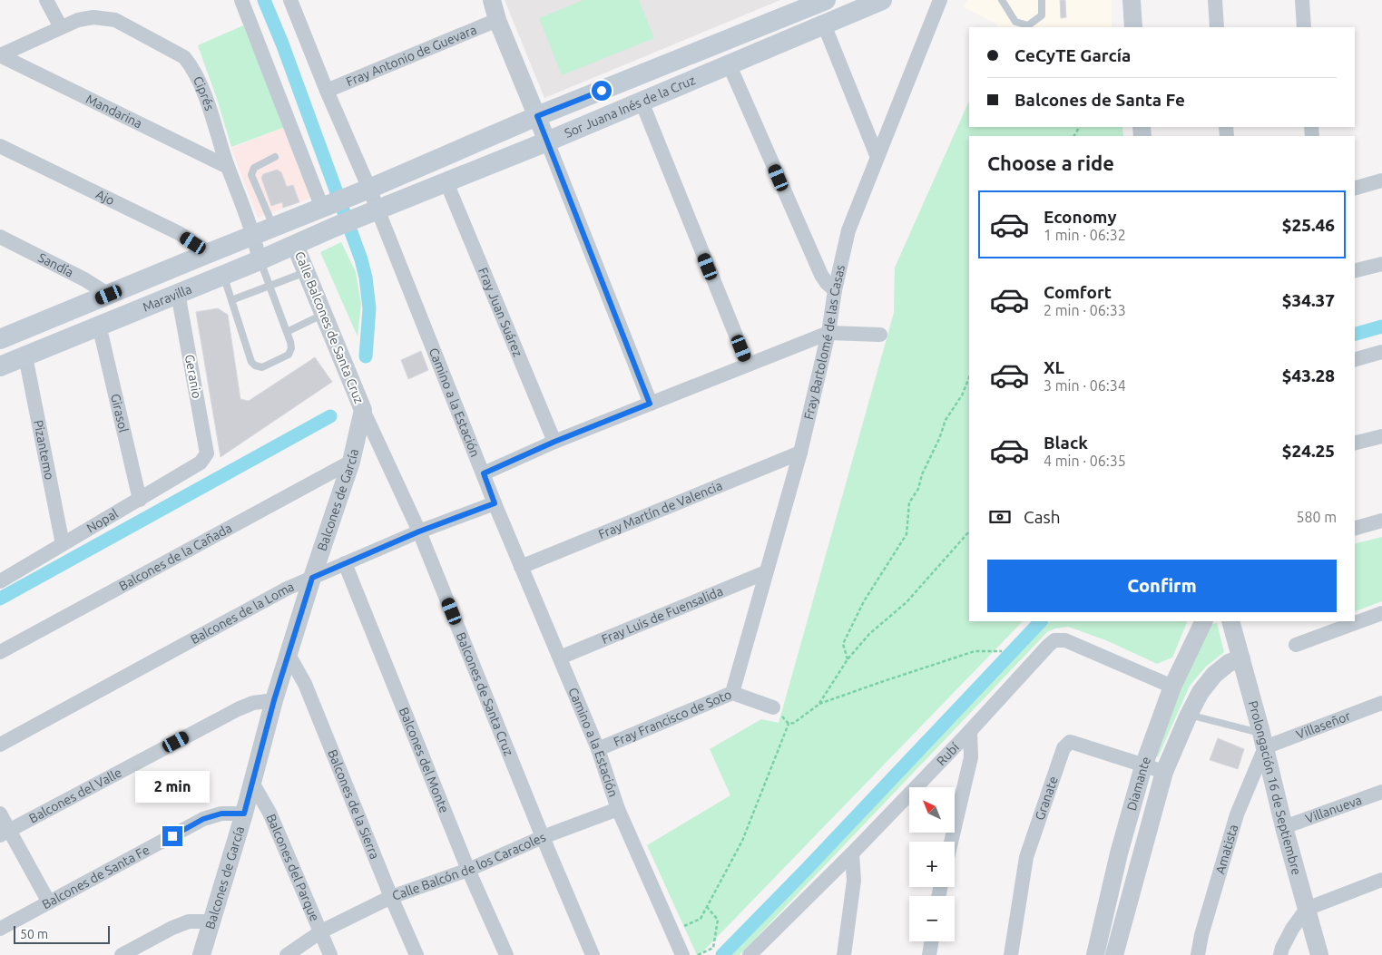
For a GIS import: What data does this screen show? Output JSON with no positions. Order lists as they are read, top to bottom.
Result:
{
  "streets": {
    "main road": ["Sor Juana Inés de la Cruz", "Maravilla"],
    "street": [
      "Fray Antonio de Guevara",
      "Ciprés",
      "Mandarina",
      "Ajo",
      "Sandía",
      "Fray Juan Suárez",
      "Calle Balcones de Santa Cruz",
      "Fray Bartolomé de las Casas",
      "Geranio",
      "Camino a la Estación",
      "Girasol",
      "Pizantemo",
      "Balcones de García",
      "Fray Martín de Valencia",
      "Nopal",
      "Balcones de la Cañada",
      "Balcones de la Loma",
      "Fray Luis de Fuensalida",
      "Balcones de Santa Cruz",
      "Fray Francisco de Soto",
      "Villaseñor",
      "Rubí",
      "Balcones del Monte",
      "Diamante",
      "Prolongación 16 de Septiembre",
      "Balcones del Valle",
      "Granate",
      "Balcones de la Sierra",
      "Villanueva",
      "Amatista",
      "Calle Balcón de los Caracoles",
      "Balcones del Parque",
      "Balcones de Santa Fe"
    ]
  },
  "crossings": [
    ["Fray Antonio de Guevara", "Camino a la Estación"],
    ["Ciprés", "Mandarina"],
    ["Ciprés", "Maravilla"],
    ["Sor Juana Inés de la Cruz", "Maravilla"],
    ["Sor Juana Inés de la Cruz", "Fray Juan Suárez"],
    ["Sor Juana Inés de la Cruz", "Camino a la Estación"],
    ["Ajo", "Maravilla"],
    ["Sandía", "Maravilla"],
    ["Maravilla", "Calle Balcones de Santa Cruz"],
    ["Maravilla", "Geranio"],
    ["Maravilla", "Girasol"],
    ["Maravilla", "Pizantemo"],
    ["Calle Balcones de Santa Cruz", "Balcones de García"],
    ["Calle Balcones de Santa Cruz", "Balcones de Santa Cruz"],
    ["Fray Bartolomé de las Casas", "Fray Martín de Valencia"],
    ["Fray Bartolomé de las Casas", "Fray Luis de Fuensalida"],
    ["Fray Bartolomé de las Casas", "Fray Francisco de Soto"],
    ["Geranio", "Nopal"],
    ["Camino a la Estación", "Fray Martín de Valencia"],
    ["Camino a la Estación", "Balcones de la Loma"],
    ["Camino a la Estación", "Fray Luis de Fuensalida"],
    ["Camino a la Estación", "Fray Francisco de Soto"],
    ["Camino a la Estación", "Calle Balcón de los Caracoles"],
    ["Girasol", "Nopal"],
    ["Pizantemo", "Nopal"],
    ["Balcones de García", "Balcones de la Cañada"],
    ["Balcones de García", "Balcones de la Loma"],
    ["Balcones de García", "Balcones de Santa Cruz"],
    ["Balcones de García", "Balcones del Valle"],
    ["Balcones de García", "Balcones de la Sierra"],
    ["Balcones de García", "Balcones del Parque"],
    ["Balcones de García", "Balcones de Santa Fe"],
    ["Balcones de la Loma", "Balcones de Santa Cruz"],
    ["Balcones de la Loma", "Balcones del Monte"],
    ["Balcones de Santa Cruz", "Calle Balcón de los Caracoles"],
    ["Villaseñor", "Prolongación 16 de Septiembre"],
    ["Villaseñor", "Amatista"],
    ["Rubí", "Diamante"],
    ["Balcones del Monte", "Calle Balcón de los Caracoles"],
    ["Diamante", "Prolongación 16 de Septiembre"],
    ["Diamante", "Granate"],
    ["Prolongación 16 de Septiembre", "Villanueva"],
    ["Prolongación 16 de Septiembre", "Amatista"],
    ["Balcones de la Sierra", "Calle Balcón de los Caracoles"],
    ["Calle Balcón de los Caracoles", "Balcones del Parque"]
  ],
  "scale_bar": "50 m",
  "north": "top left",
  "page": {
    "banner": ["CeCyTE García", "Balcones de Santa Fe"],
    "heading": "Choose a ride",
    "list": [
      {
        "name": "Economy",
        "note": "1 min · 06:32",
        "value": "$25.46"
      },
      {
        "name": "Comfort",
        "note": "2 min · 06:33",
        "value": "$34.37"
      },
      {
        "name": "XL",
        "note": "3 min · 06:34",
        "value": "$43.28"
      },
      {
        "name": "Black",
        "note": "4 min · 06:35",
        "value": "$24.25"
      }
    ],
    "pay": ["Cash", "580 m"],
    "buttons": "Confirm",
    "bubble": "2 min",
    "map_buttons": ["+", "−"],
    "scale": "50 m"
  }
}
